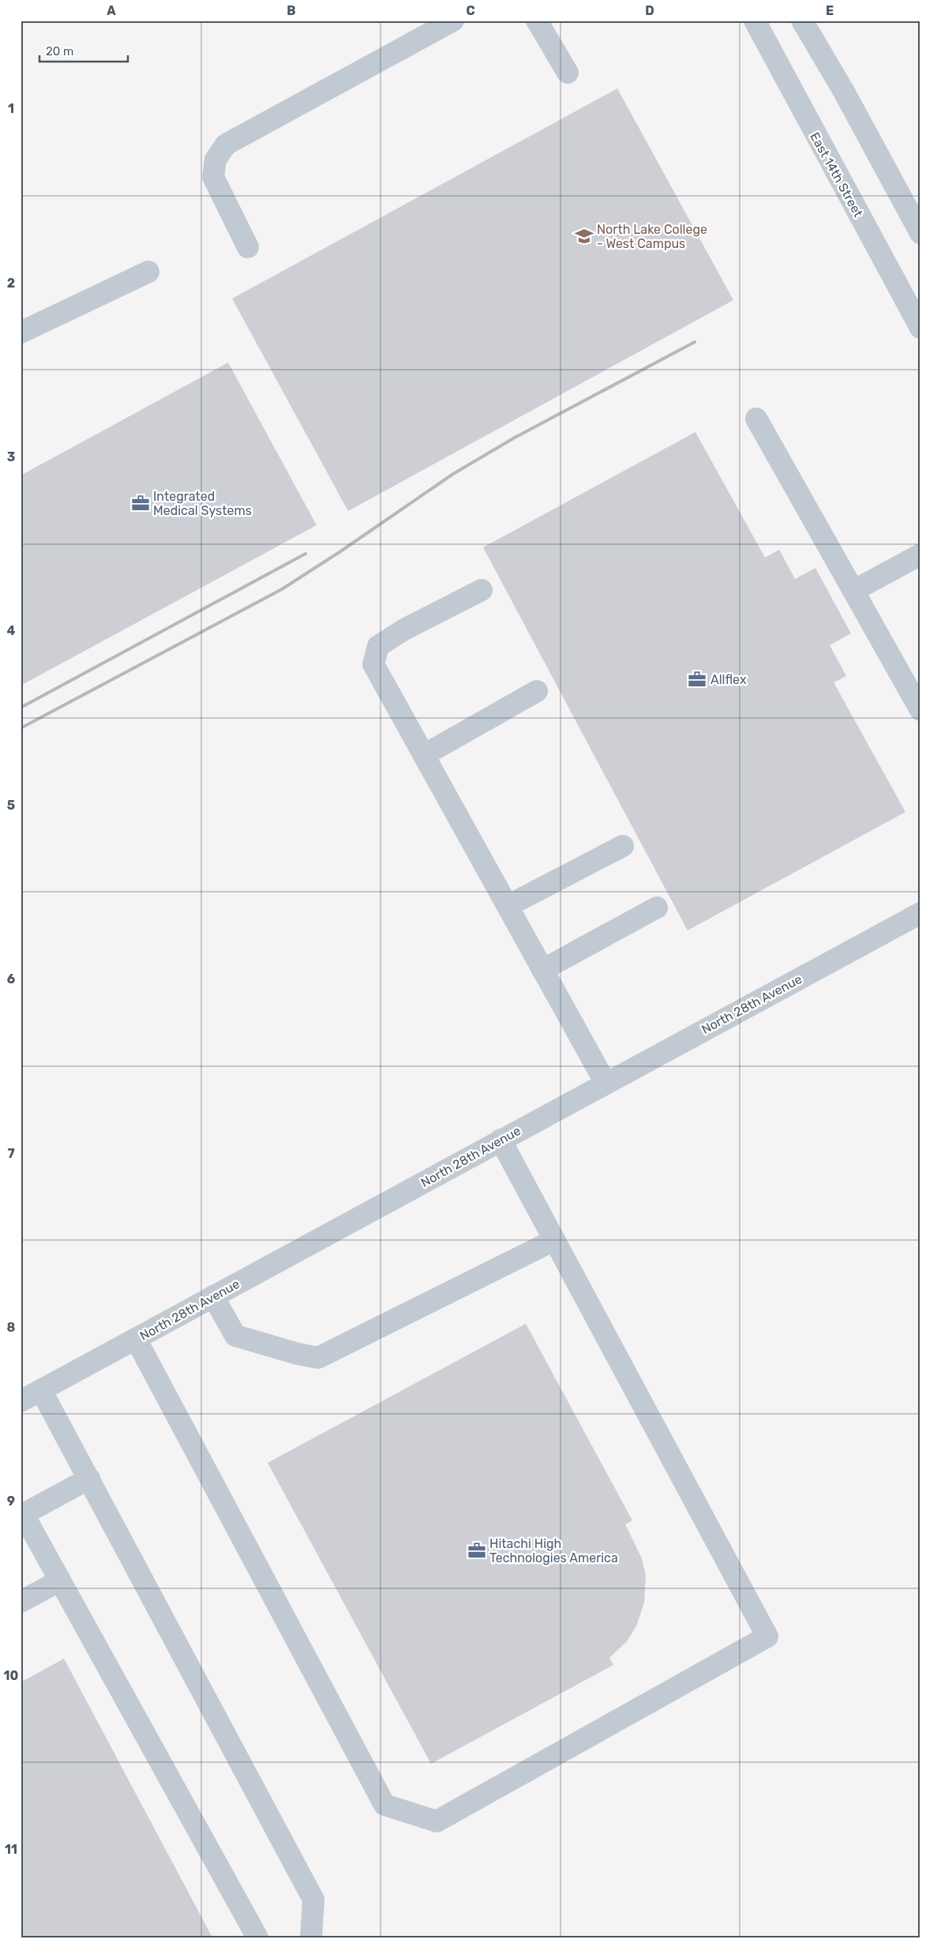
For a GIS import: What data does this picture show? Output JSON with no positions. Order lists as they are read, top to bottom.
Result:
{
  "streets": {
    "street": ["East 14th Street", "North 28th Avenue"]
  },
  "places": {
    "school or university": ["North Lake College - West Campus"],
    "office": ["Integrated Medical Systems", "Allflex", "Hitachi High Technologies America"]
  },
  "scale_bar": "20 m",
  "grid": {
    "columns": [
      "A",
      "B",
      "C",
      "D",
      "E"
    ],
    "rows": [
      "1",
      "2",
      "3",
      "4",
      "5",
      "6",
      "7",
      "8",
      "9",
      "10",
      "11"
    ]
  }
}
